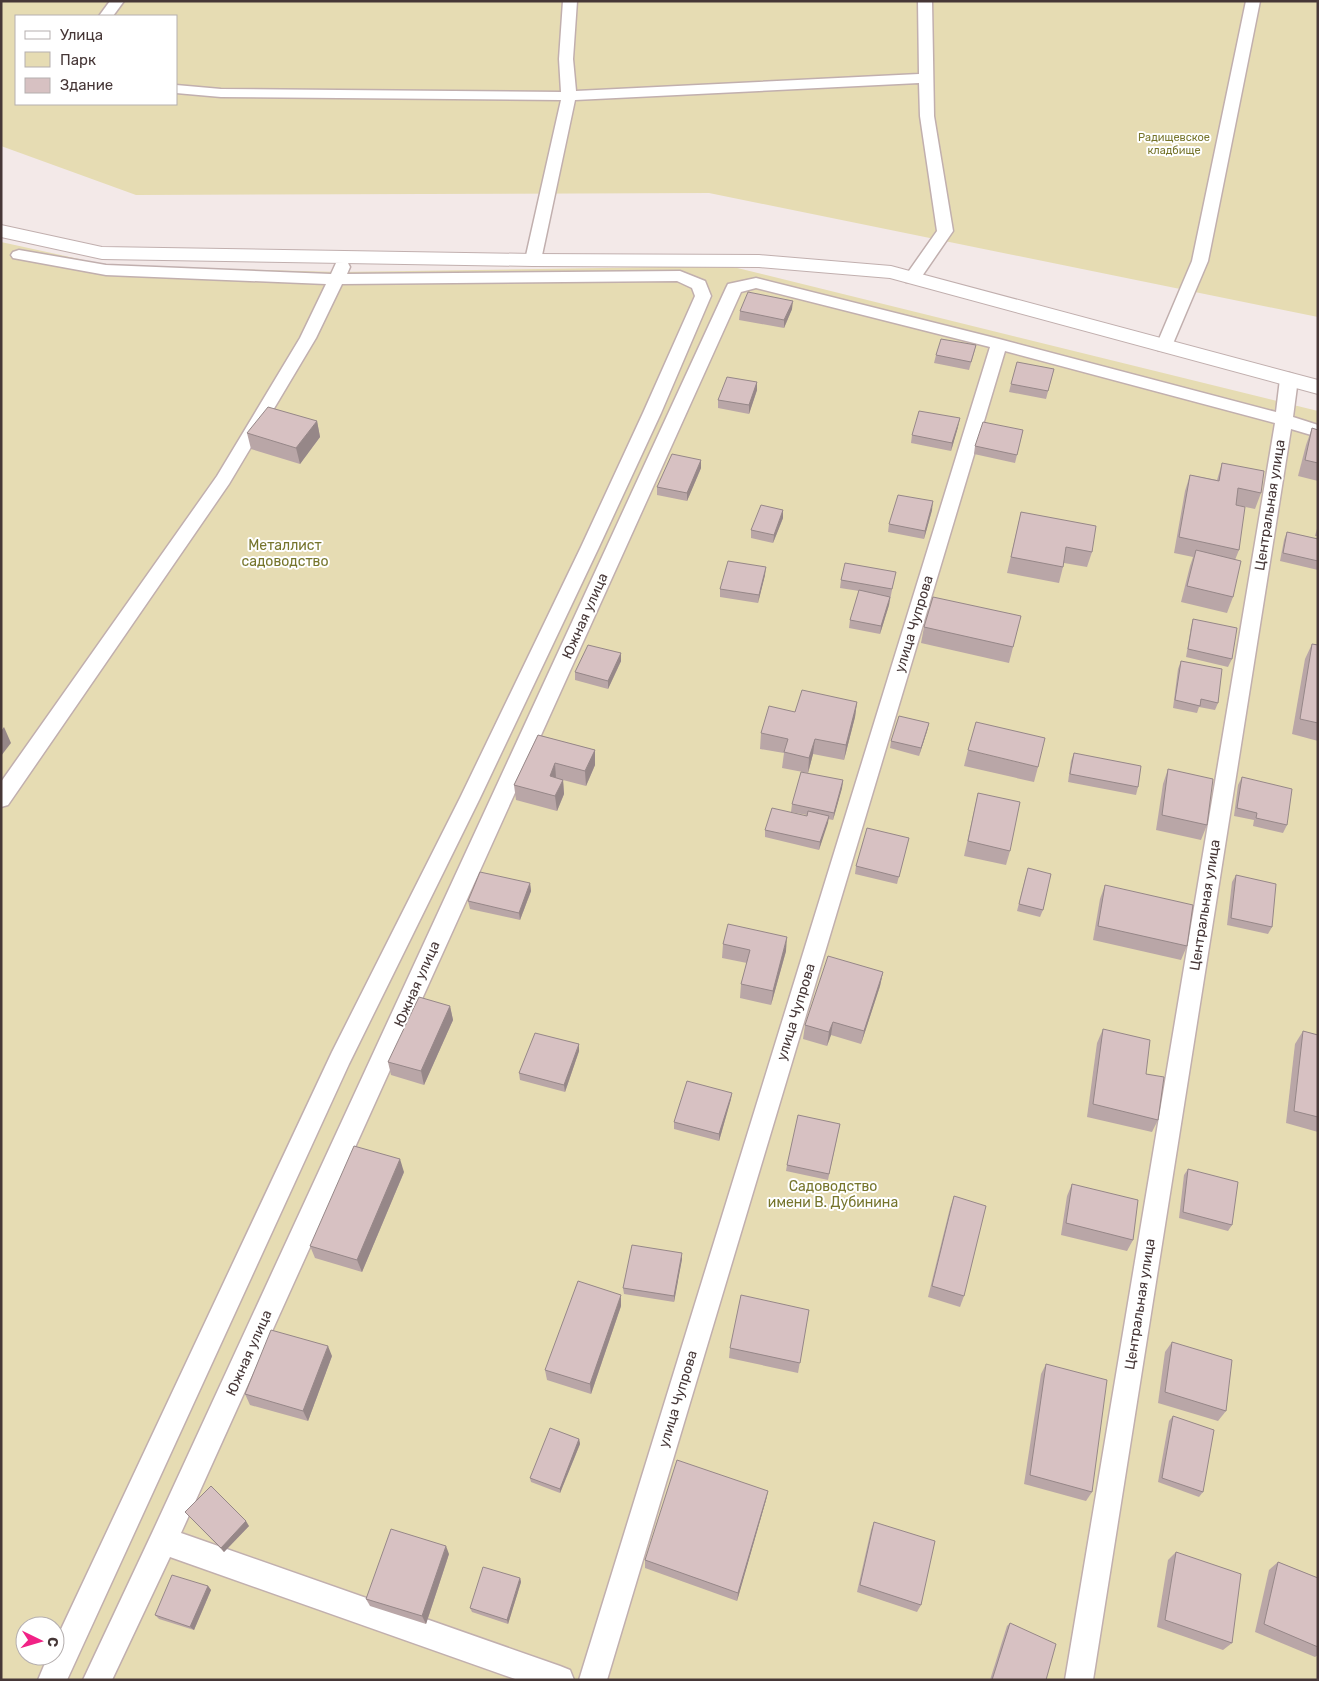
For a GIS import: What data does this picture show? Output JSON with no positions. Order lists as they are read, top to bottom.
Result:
{
  "streets": {
    "lane": ["Центральная улица", "Южная улица", "улица Чупрова"]
  },
  "crossings": [
    ["Центральная улица", "Южная улица"],
    ["Центральная улица", "улица Чупрова"]
  ],
  "parks": ["Радищевское кладбище", "Металлист садоводство", "Садоводство имени В. Дубинина"],
  "legend": ["Улица", "Парк", "Здание"],
  "north": "right"
}
